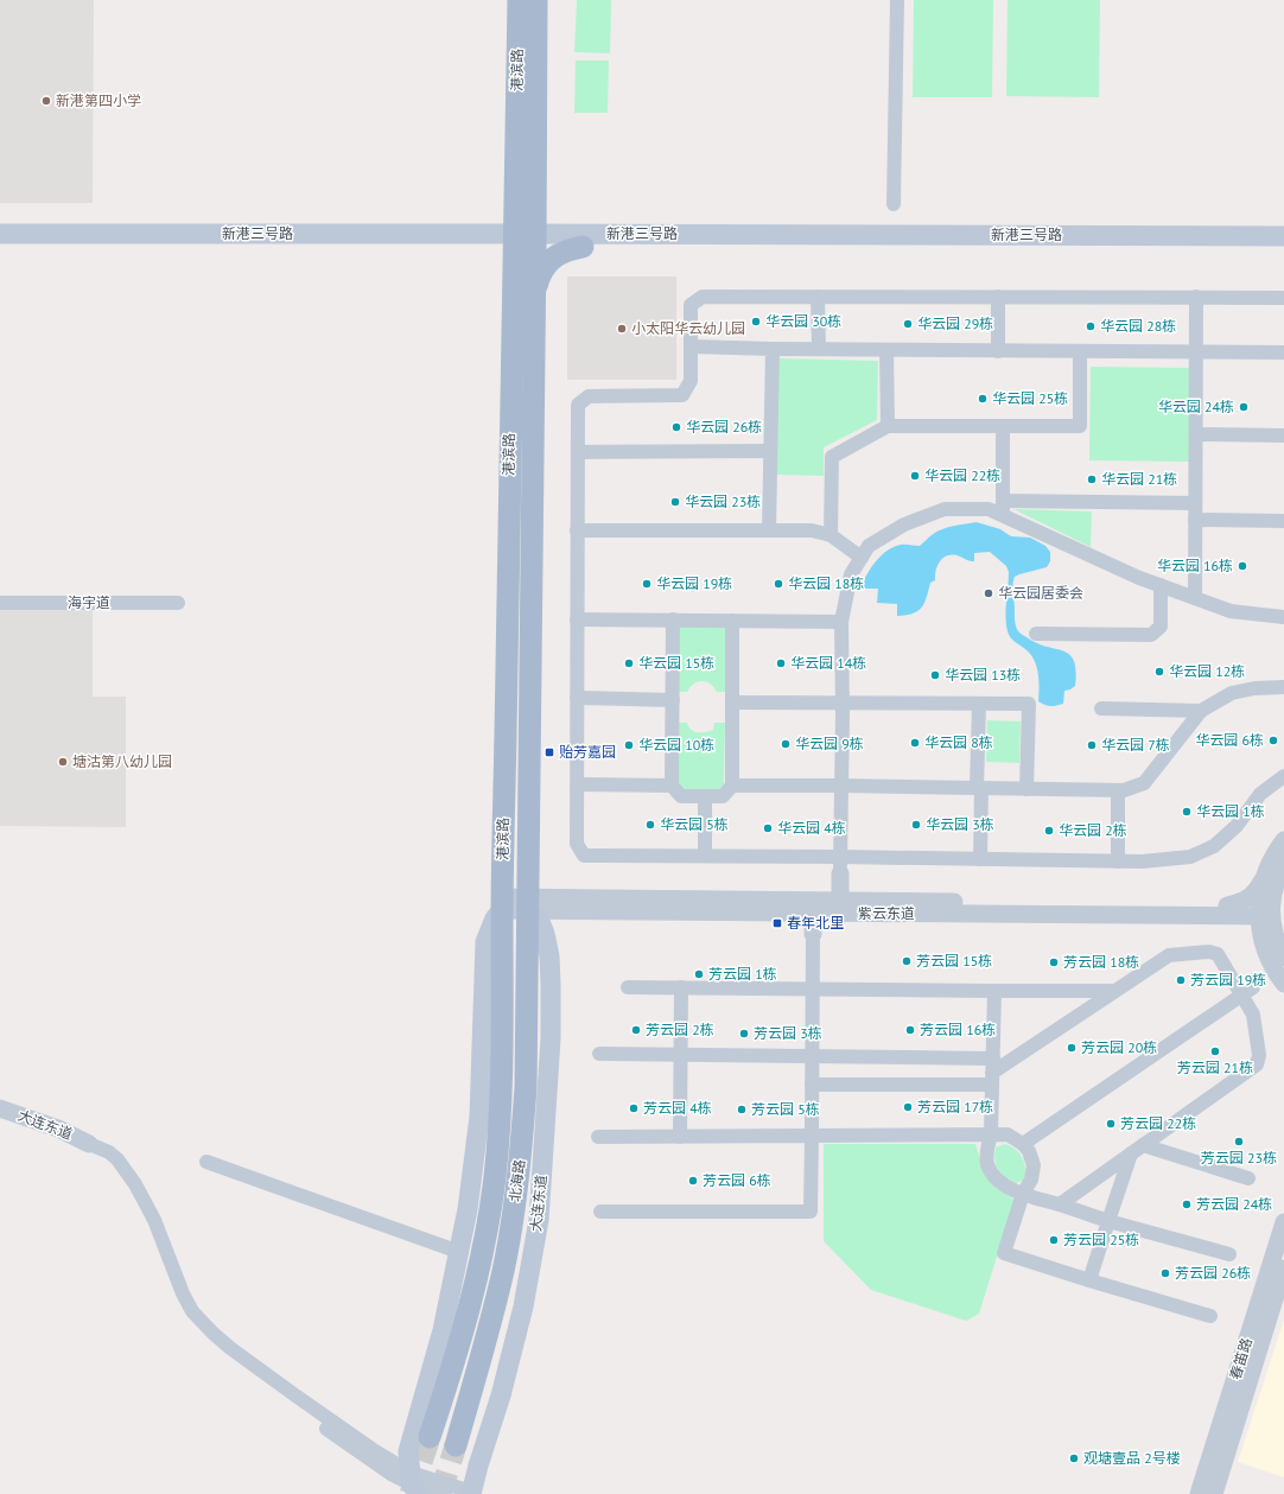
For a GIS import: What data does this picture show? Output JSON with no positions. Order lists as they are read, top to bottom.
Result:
{
  "streets": {
    "main road": [
      "港滨路",
      "新港三号路",
      "大连东道",
      "北海路"
    ],
    "street": ["海宇道", "紫云东道", "春笛路"]
  },
  "crossings": [
    ["港滨路", "新港三号路"],
    ["港滨路", "紫云东道"],
    ["港滨路", "大连东道"],
    ["港滨路", "北海路"],
    ["紫云东道", "大连东道"],
    ["紫云东道", "北海路"],
    ["大连东道", "北海路"]
  ],
  "places": {
    "other": [
      "新港第四小学",
      "华云园 30栋",
      "华云园 29栋",
      "华云园 28栋",
      "小太阳华云幼儿园",
      "华云园 25栋",
      "华云园 24栋",
      "华云园 26栋",
      "华云园 22栋",
      "华云园 21栋",
      "华云园 23栋",
      "华云园 16栋",
      "华云园 19栋",
      "华云园 18栋",
      "华云园居委会",
      "华云园 15栋",
      "华云园 14栋",
      "华云园 12栋",
      "华云园 13栋",
      "华云园 6栋",
      "华云园 8栋",
      "华云园 9栋",
      "华云园 10栋",
      "华云园 7栋",
      "塘沽第八幼儿园",
      "华云园 1栋",
      "华云园 5栋",
      "华云园 3栋",
      "华云园 4栋",
      "华云园 2栋",
      "芳云园 15栋",
      "芳云园 18栋",
      "芳云园 1栋",
      "芳云园 19栋",
      "芳云园 2栋",
      "芳云园 16栋",
      "芳云园 3栋",
      "芳云园 20栋",
      "芳云园 21栋",
      "芳云园 17栋",
      "芳云园 4栋",
      "芳云园 5栋",
      "芳云园 22栋",
      "芳云园 23栋",
      "芳云园 6栋",
      "芳云园 24栋",
      "芳云园 25栋",
      "芳云园 26栋",
      "观塘壹品 2号楼"
    ],
    "transit": ["贻芳嘉园", "春年北里"]
  }
}
